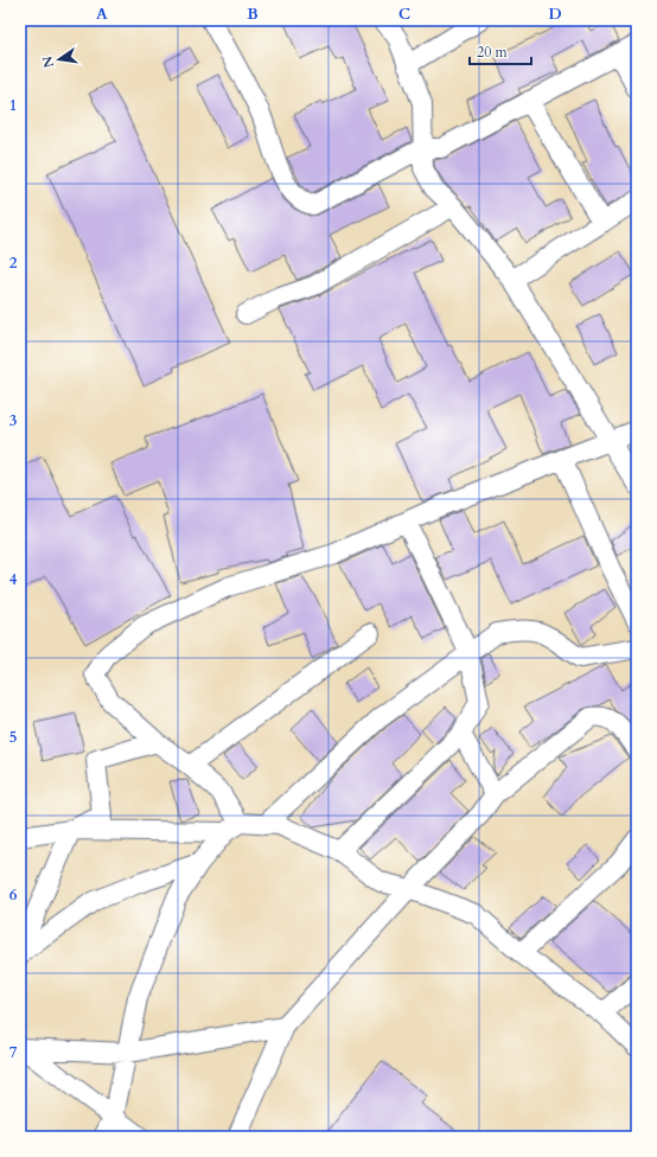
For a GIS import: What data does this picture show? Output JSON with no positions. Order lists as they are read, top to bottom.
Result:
{
  "scale_bar": "20 m",
  "north": "left",
  "grid": {
    "columns": [
      "A",
      "B",
      "C",
      "D"
    ],
    "rows": [
      "1",
      "2",
      "3",
      "4",
      "5",
      "6",
      "7"
    ]
  }
}
